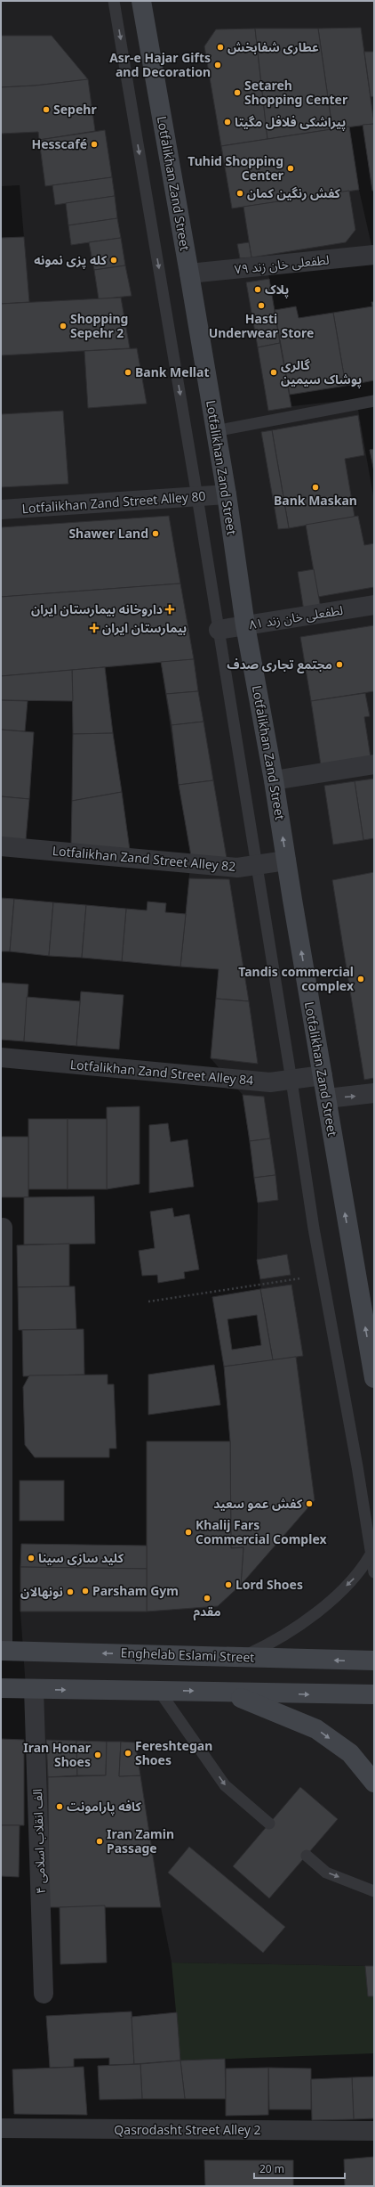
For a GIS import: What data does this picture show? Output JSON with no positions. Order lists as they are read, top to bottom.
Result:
{
  "streets": {
    "street": [
      "Lotfalikhan Zand Street",
      "لطفعلی خان زند ۷۹",
      "Lotfalikhan Zand Street Alley 80",
      "لطفعلی خان زند ۸۱",
      "Lotfalikhan Zand Street Alley 82",
      "Lotfalikhan Zand Street Alley 84",
      "Enghelab Eslami Street",
      "۴ الف انقلاب اسلامی",
      "Qasrodasht Street Alley 2"
    ]
  },
  "crossings": [
    ["Lotfalikhan Zand Street", "لطفعلی خان زند ۷۹"],
    ["Lotfalikhan Zand Street", "Lotfalikhan Zand Street Alley 80"],
    ["Lotfalikhan Zand Street", "لطفعلی خان زند ۸۱"],
    ["Lotfalikhan Zand Street", "Lotfalikhan Zand Street Alley 82"],
    ["Lotfalikhan Zand Street", "Lotfalikhan Zand Street Alley 84"]
  ],
  "one_way": ["Lotfalikhan Zand Street"],
  "places": {
    "other": [
      "عطاری شفابخش",
      "Asr-e Hajar Gifts and Decoration",
      "Setareh Shopping Center",
      "Sepehr",
      "پیراشکی فلافل مگیتا",
      "Hesscafé",
      "Tuhid Shopping Center",
      "کفش رنگین کمان",
      "کله پزی نمونه",
      "پلاک",
      "Hasti Underwear Store",
      "Shopping Sepehr 2",
      "Bank Mellat",
      "گالری پوشاک سیمین",
      "Bank Maskan",
      "Shawer Land",
      "مجتمع تجاری صدف",
      "Tandis commercial complex",
      "کفش عمو سعید",
      "Khalij Fars Commercial Complex",
      "کلید سازی سینا",
      "Lord Shoes",
      "Parsham Gym",
      "نونهالان",
      "مقدم",
      "Fereshtegan Shoes",
      "Iran Honar Shoes",
      "کافه پارامونت",
      "Iran Zamin Passage"
    ],
    "health": ["داروخانه بیمارستان ایران", "بیمارستان ایران"]
  },
  "scale_bar": "20 m"
}
